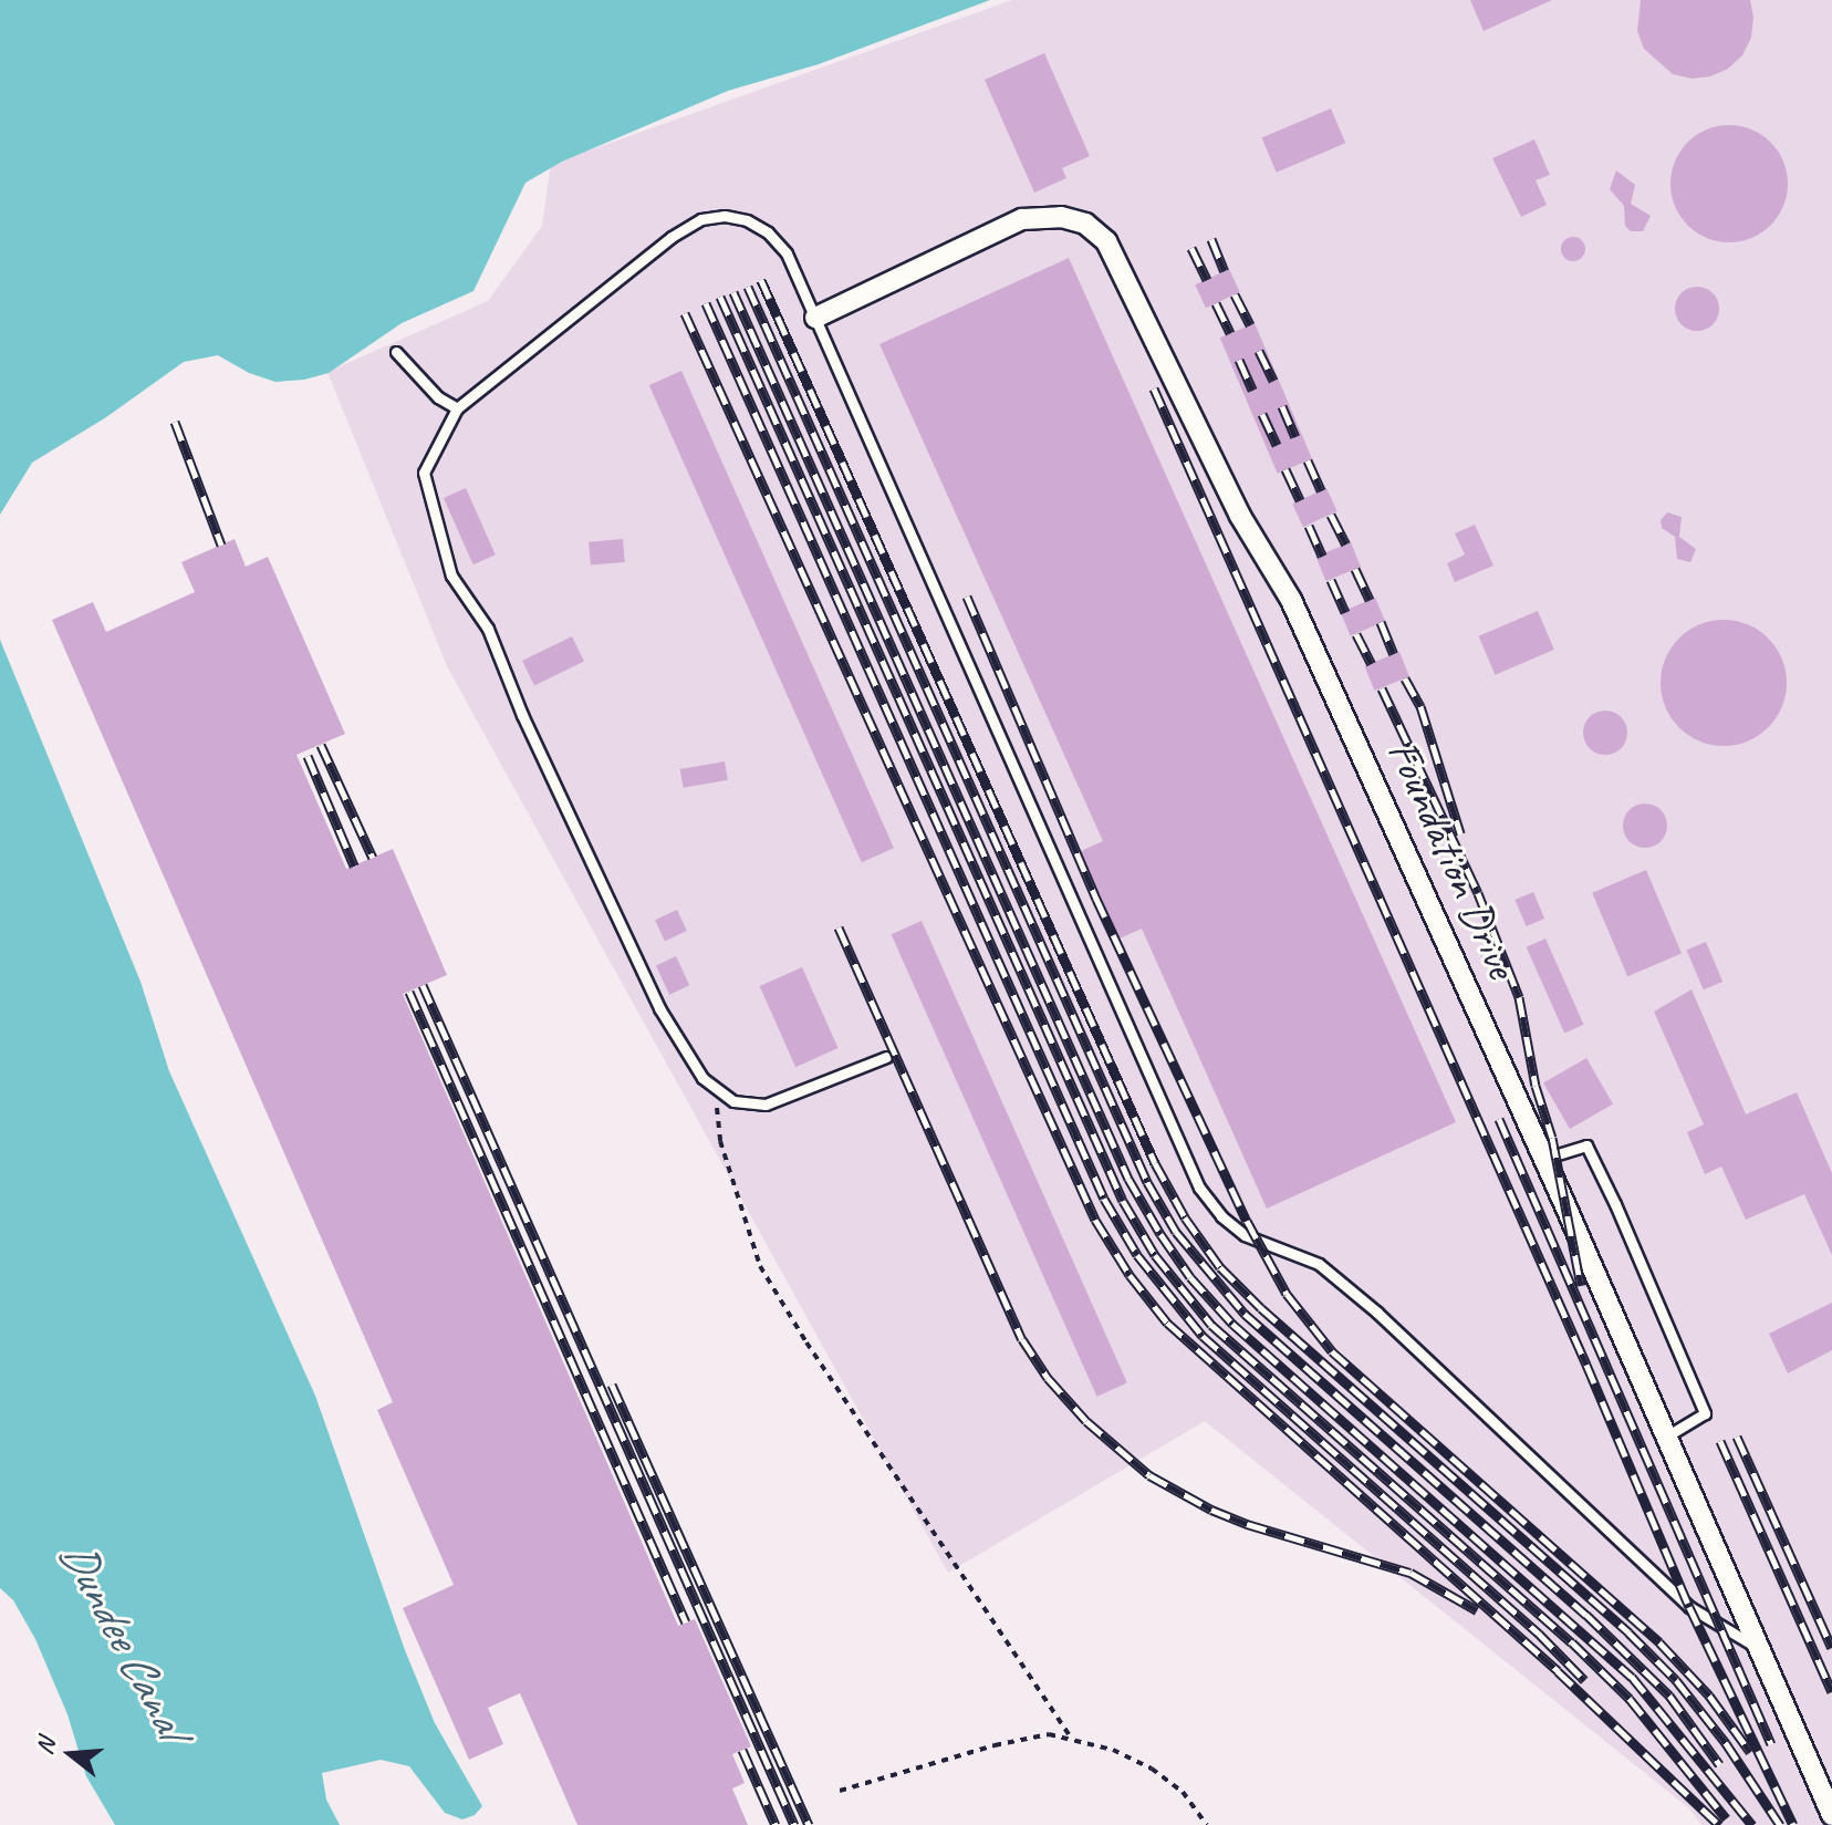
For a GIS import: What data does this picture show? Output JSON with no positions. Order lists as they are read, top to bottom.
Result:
{
  "streets": {
    "street": ["Foundation Drive"]
  },
  "water": ["Dundee Canal"],
  "north": "left"
}
